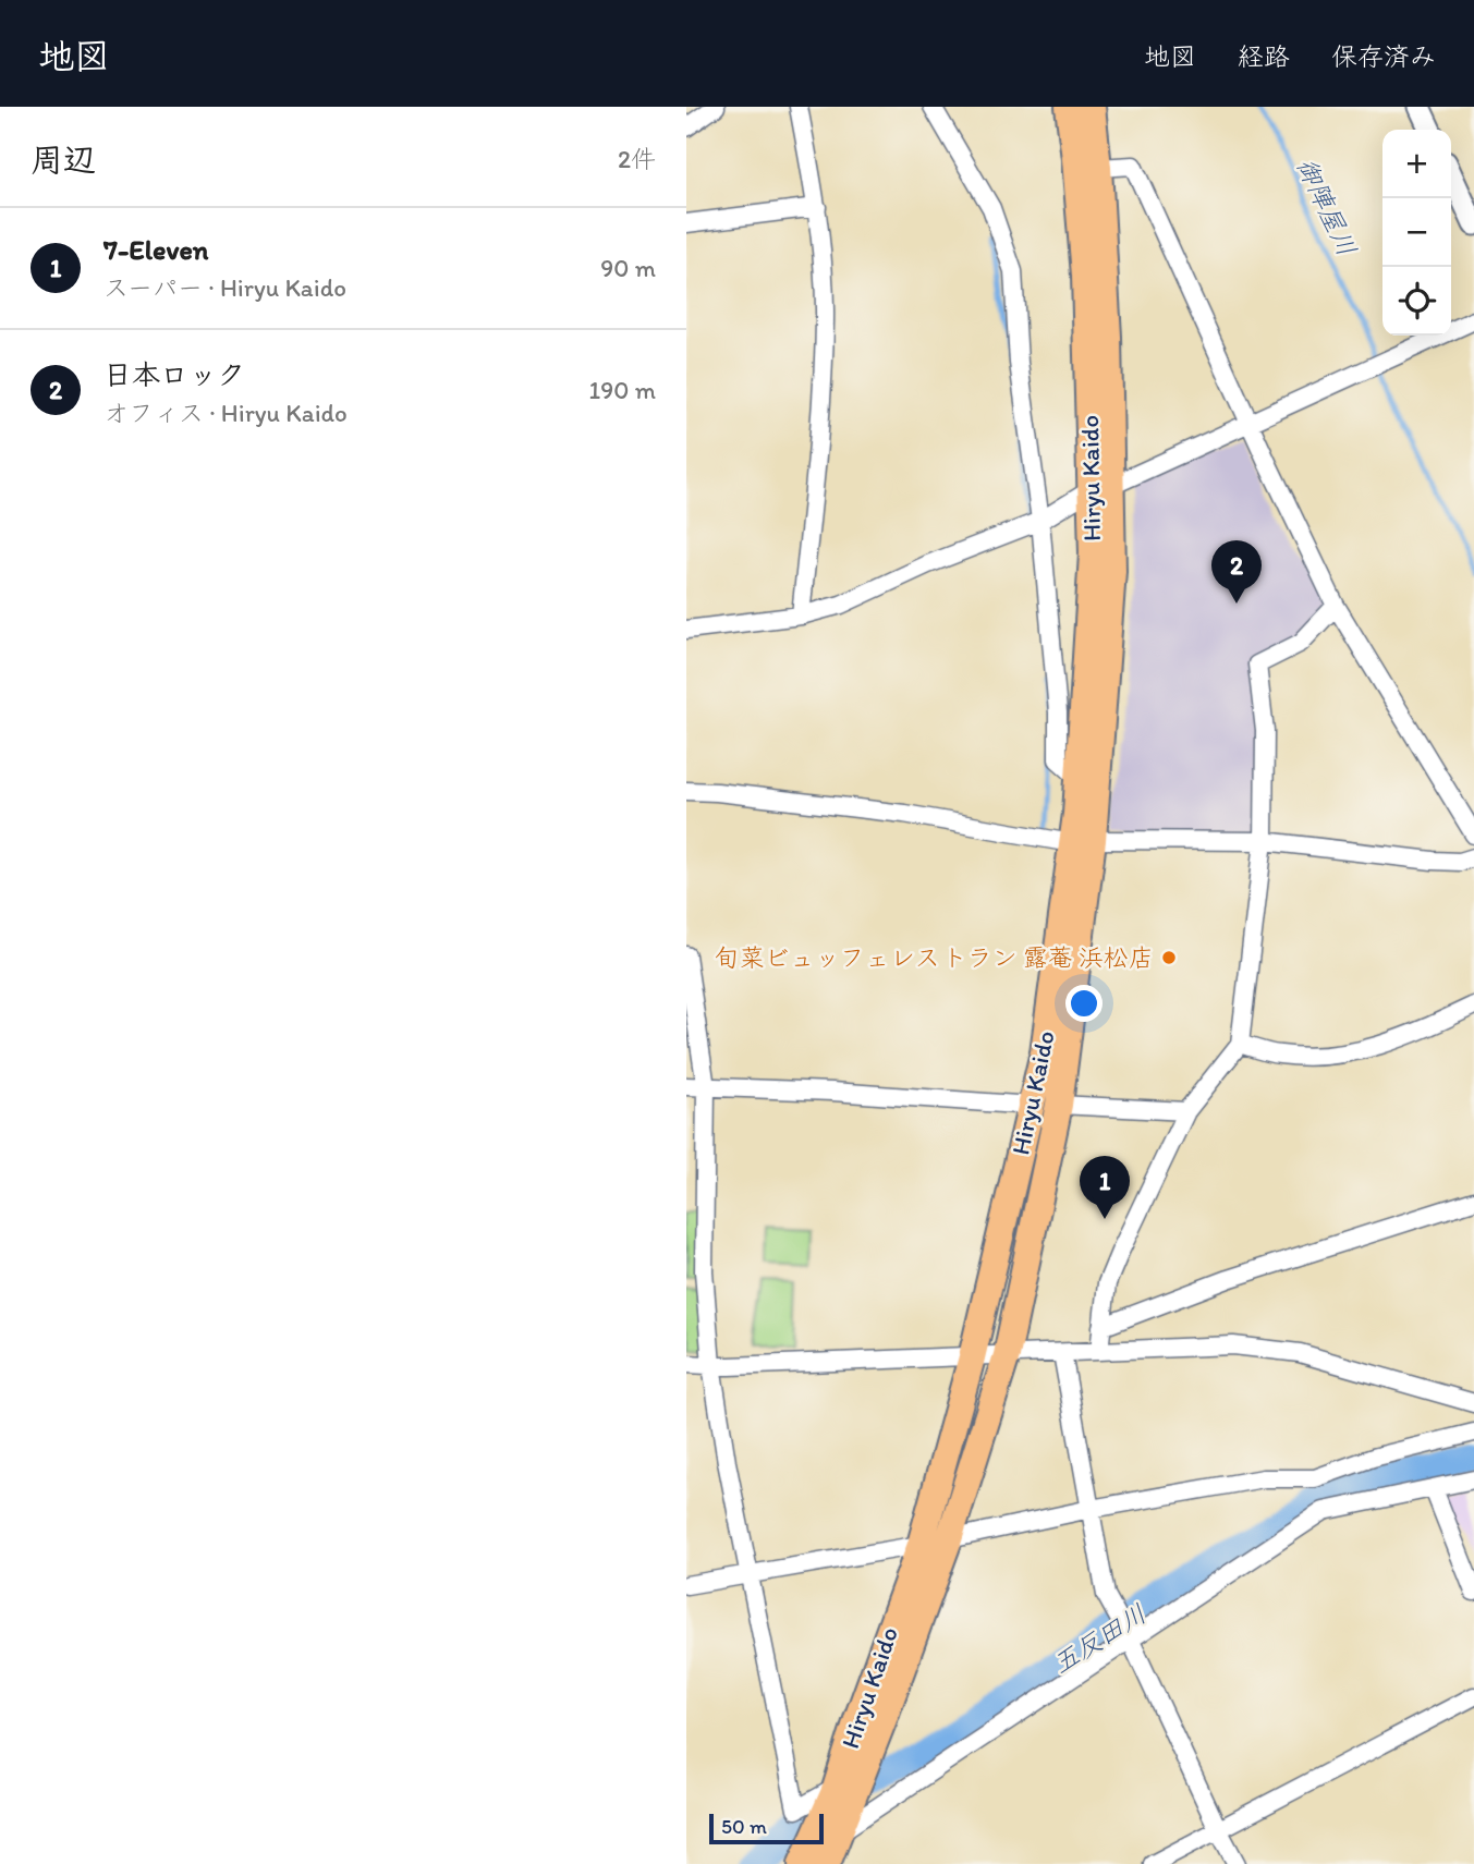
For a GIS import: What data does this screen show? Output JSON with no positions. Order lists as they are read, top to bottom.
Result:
{
  "streets": {
    "highway": ["Hiryu Kaido"]
  },
  "water": ["御陣屋川", "五反田川"],
  "places": ["旬菜ビュッフェレストラン 露菴 浜松店"],
  "scale_bar": "50 m",
  "page": {
    "header": "地図",
    "nav": ["地図", "経路", "保存済み"],
    "heading": ["周辺", "2件"],
    "map_buttons": ["+", "−"],
    "list": [
      {
        "mark": "1",
        "name": "7-Eleven",
        "note": "スーパー · Hiryu Kaido",
        "value": "90 m"
      },
      {
        "mark": "2",
        "name": "日本ロック",
        "note": "オフィス · Hiryu Kaido",
        "value": "190 m"
      }
    ],
    "pins": ["2", "1"],
    "scale": "50 m"
  }
}
